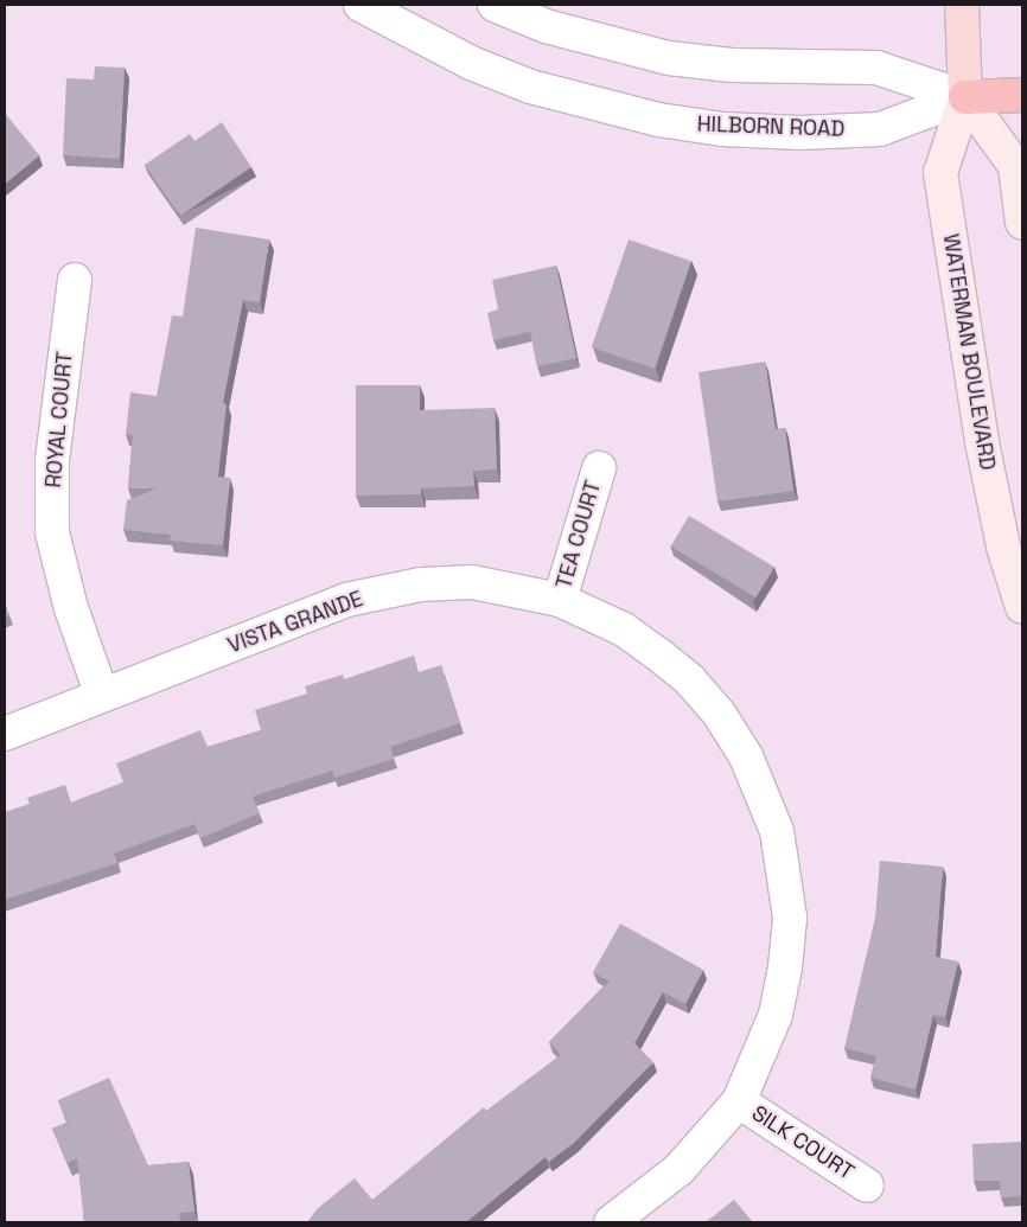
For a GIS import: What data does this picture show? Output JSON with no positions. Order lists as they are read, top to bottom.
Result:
{
  "streets": {
    "main road": ["WATERMAN BOULEVARD"],
    "street": [
      "HILBORN ROAD",
      "ROYAL COURT",
      "TEA COURT",
      "VISTA GRANDE",
      "SILK COURT"
    ]
  },
  "crossings": [
    ["HILBORN ROAD", "WATERMAN BOULEVARD"],
    ["ROYAL COURT", "VISTA GRANDE"],
    ["TEA COURT", "VISTA GRANDE"],
    ["VISTA GRANDE", "SILK COURT"]
  ]
}
